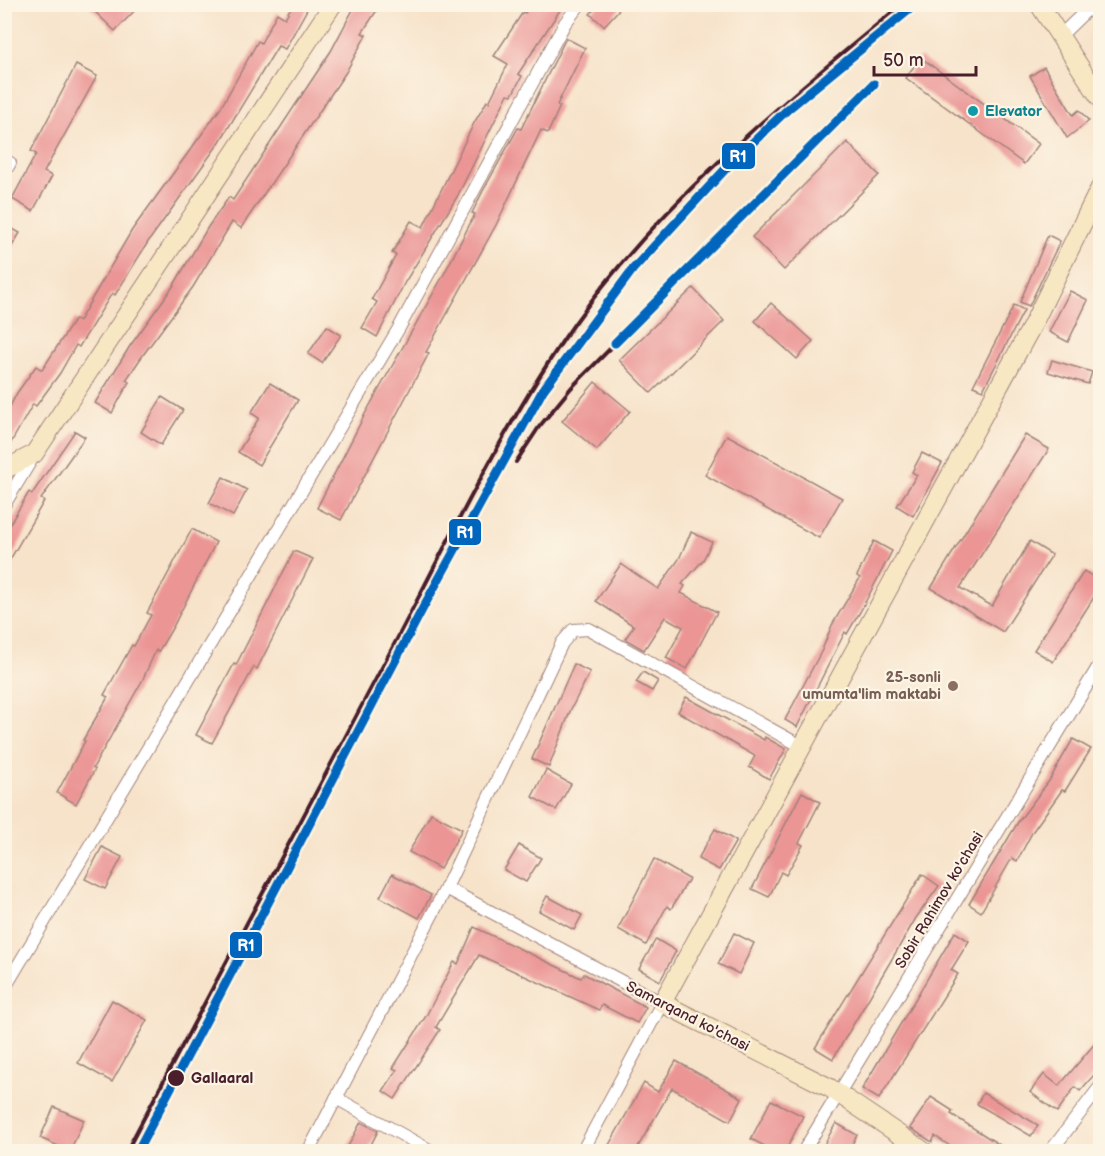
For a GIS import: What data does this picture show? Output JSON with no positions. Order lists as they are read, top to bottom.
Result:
{
  "streets": {
    "street": ["Sobir Rahimov ko'chasi", "Samarqand ko'chasi"]
  },
  "crossings": [
    ["Sobir Rahimov ko'chasi", "Samarqand ko'chasi"]
  ],
  "places": ["Elevator", "25-sonli umumta'lim maktabi", "Gallaaral"],
  "lines": ["transit line R1"],
  "scale_bar": "50 m"
}
